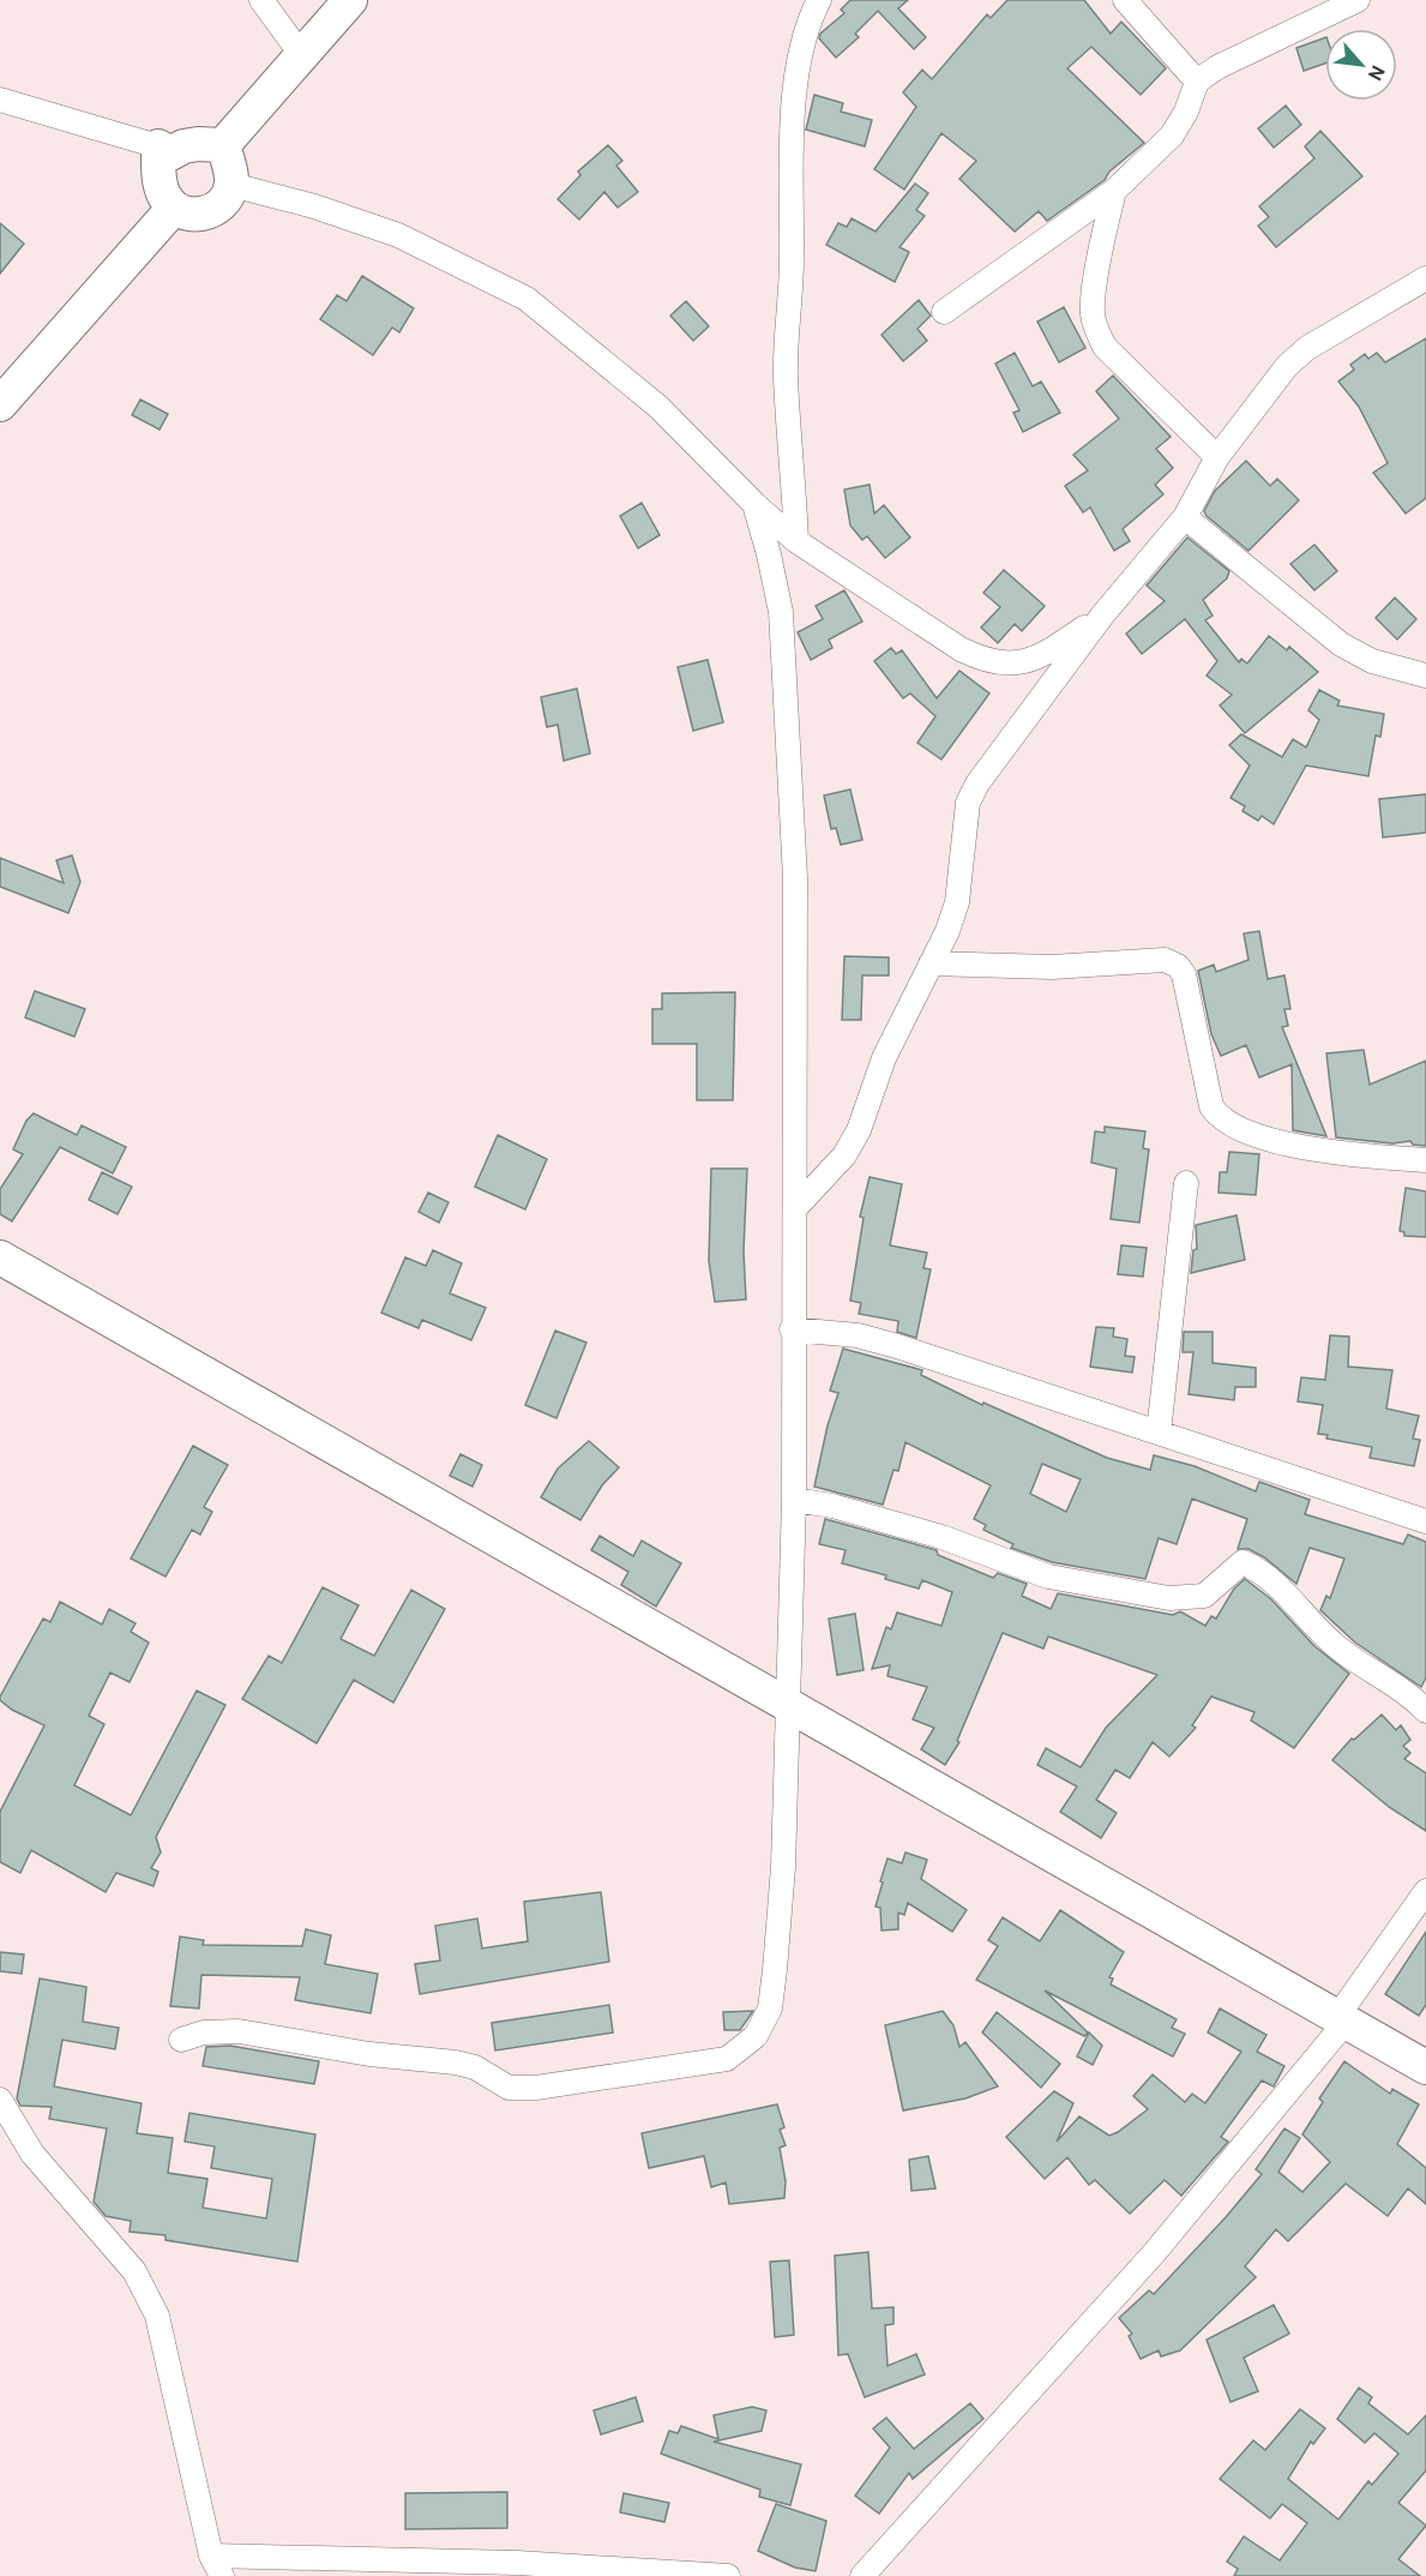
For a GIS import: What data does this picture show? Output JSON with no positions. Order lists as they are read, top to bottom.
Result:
{
  "north": "bottom right"
}
